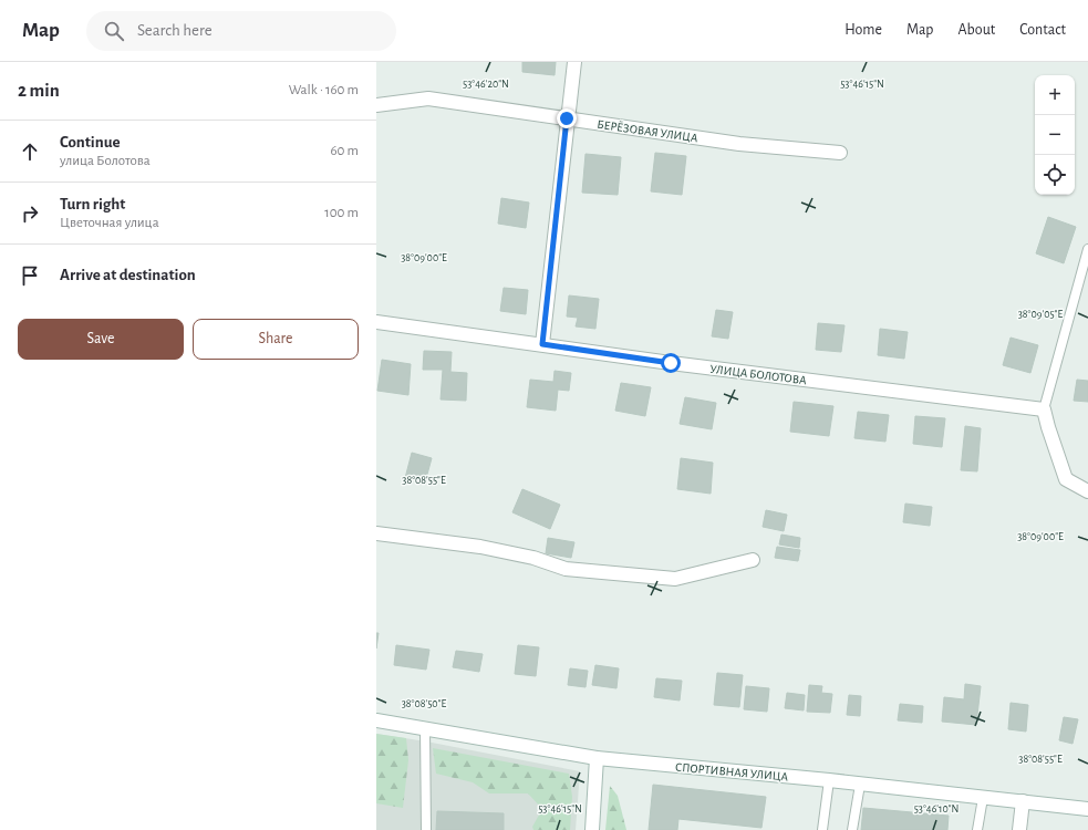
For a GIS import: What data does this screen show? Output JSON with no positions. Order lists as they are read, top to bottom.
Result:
{
  "streets": {
    "street": ["БЕРЁЗОВАЯ УЛИЦА", "УЛИЦА БОЛОТОВА", "СПОРТИВНАЯ УЛИЦА"]
  },
  "page": {
    "header": "Map",
    "search": "Search here",
    "nav": [
      "Home",
      "Map",
      "About",
      "Contact"
    ],
    "heading": ["2 min", "Walk · 160 m"],
    "map_buttons": ["+", "−"],
    "list": [
      ["Continue", "улица Болотова", "60 m"],
      ["Turn right", "Цветочная улица", "100 m"],
      "Arrive at destination"
    ],
    "buttons": ["Save", "Share"]
  },
  "coordinates": [
    "53°46'20\"N",
    "53°46'15\"N",
    "38°09'00\"E",
    "38°09'05\"E",
    "38°08'55\"E",
    "38°08'50\"E",
    "53°46'10\"N"
  ]
}
